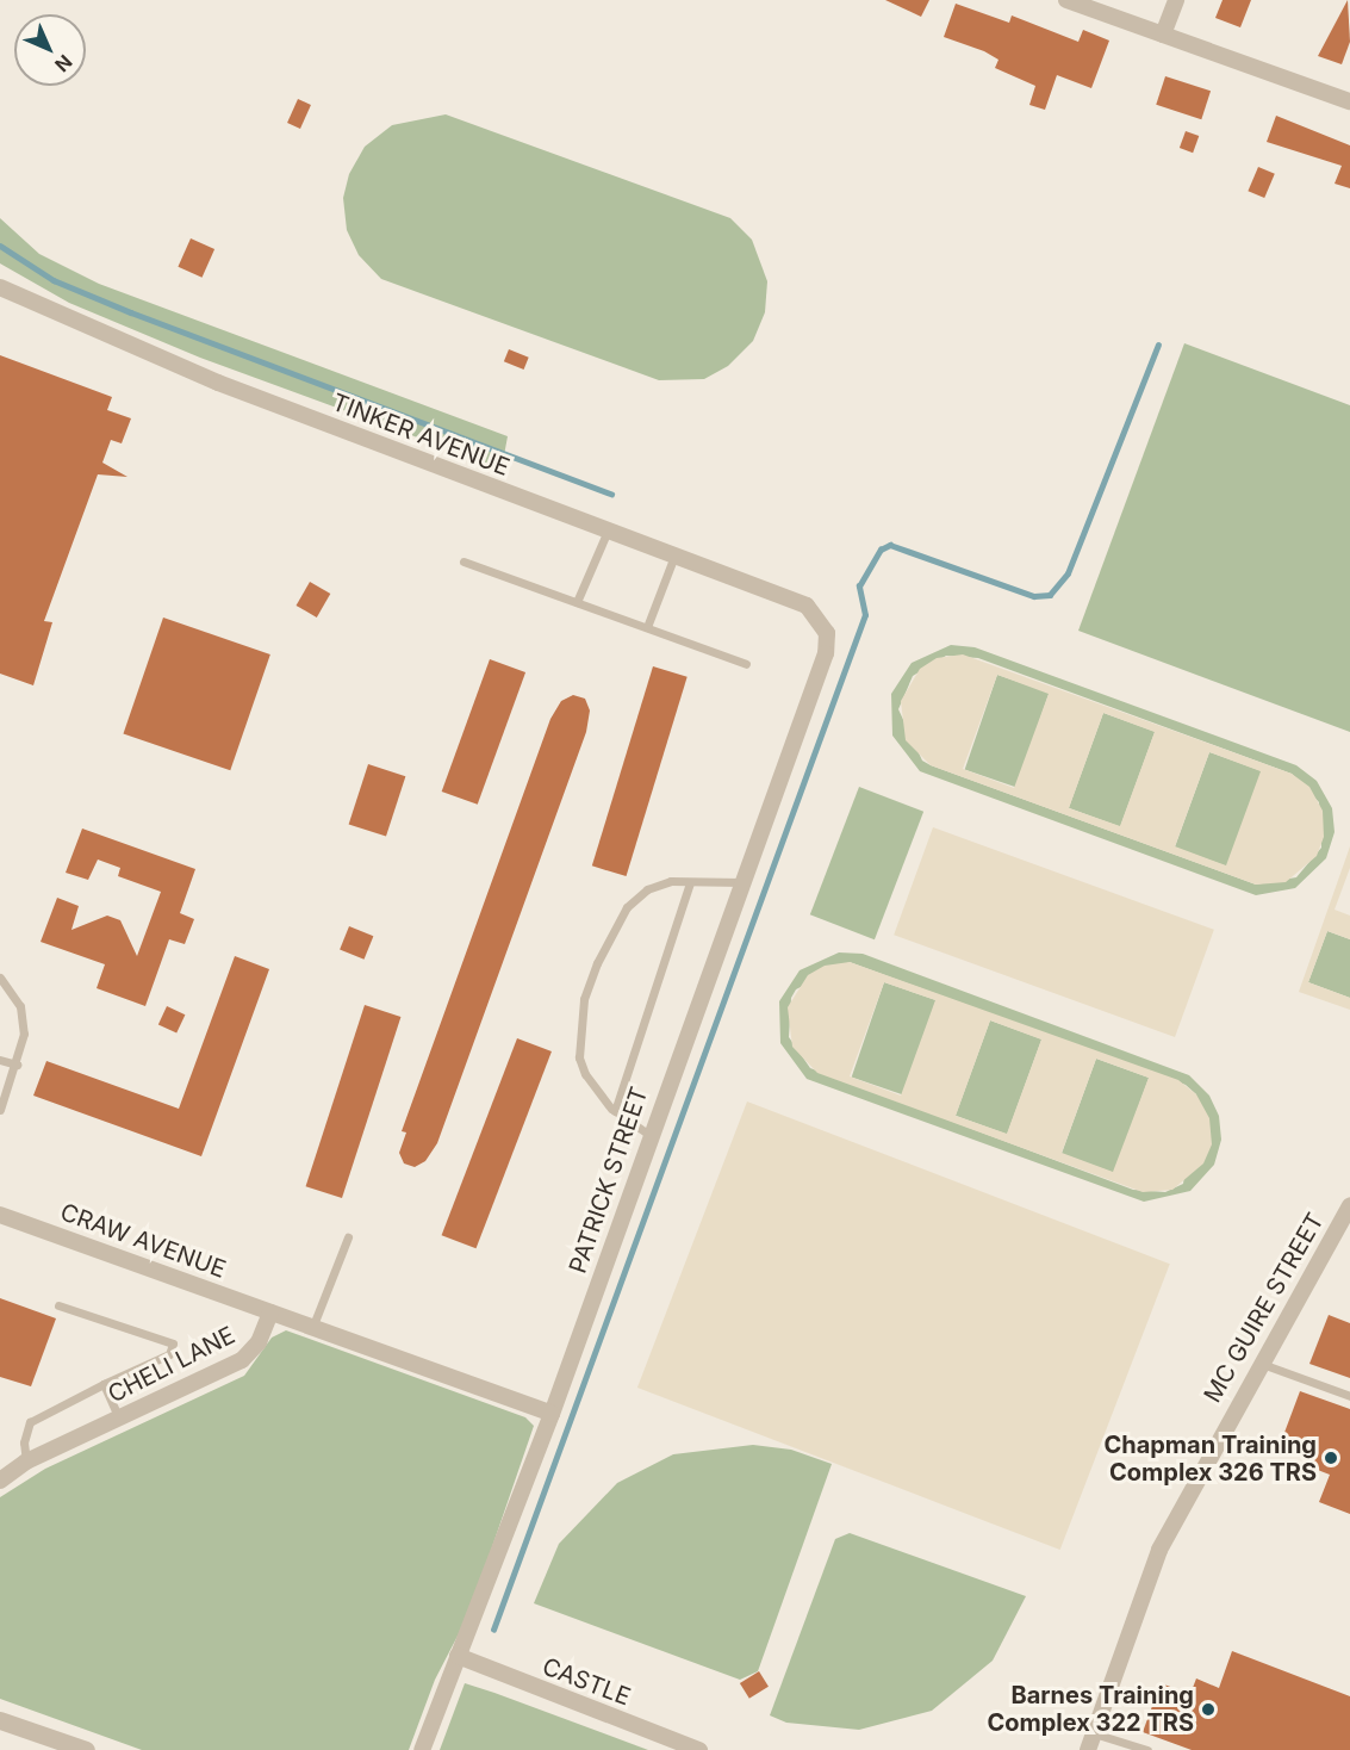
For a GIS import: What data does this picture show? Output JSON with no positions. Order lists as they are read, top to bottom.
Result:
{
  "streets": {
    "street": [
      "TINKER AVENUE",
      "PATRICK STREET",
      "CRAW AVENUE",
      "MC GUIRE STREET",
      "CHELI LANE",
      "CASTLE"
    ]
  },
  "crossings": [
    ["TINKER AVENUE", "PATRICK STREET"],
    ["PATRICK STREET", "CASTLE"],
    ["CRAW AVENUE", "CHELI LANE"]
  ],
  "places": ["Chapman Training Complex 326 TRS", "Barnes Training Complex 322 TRS"],
  "north": "bottom right"
}
